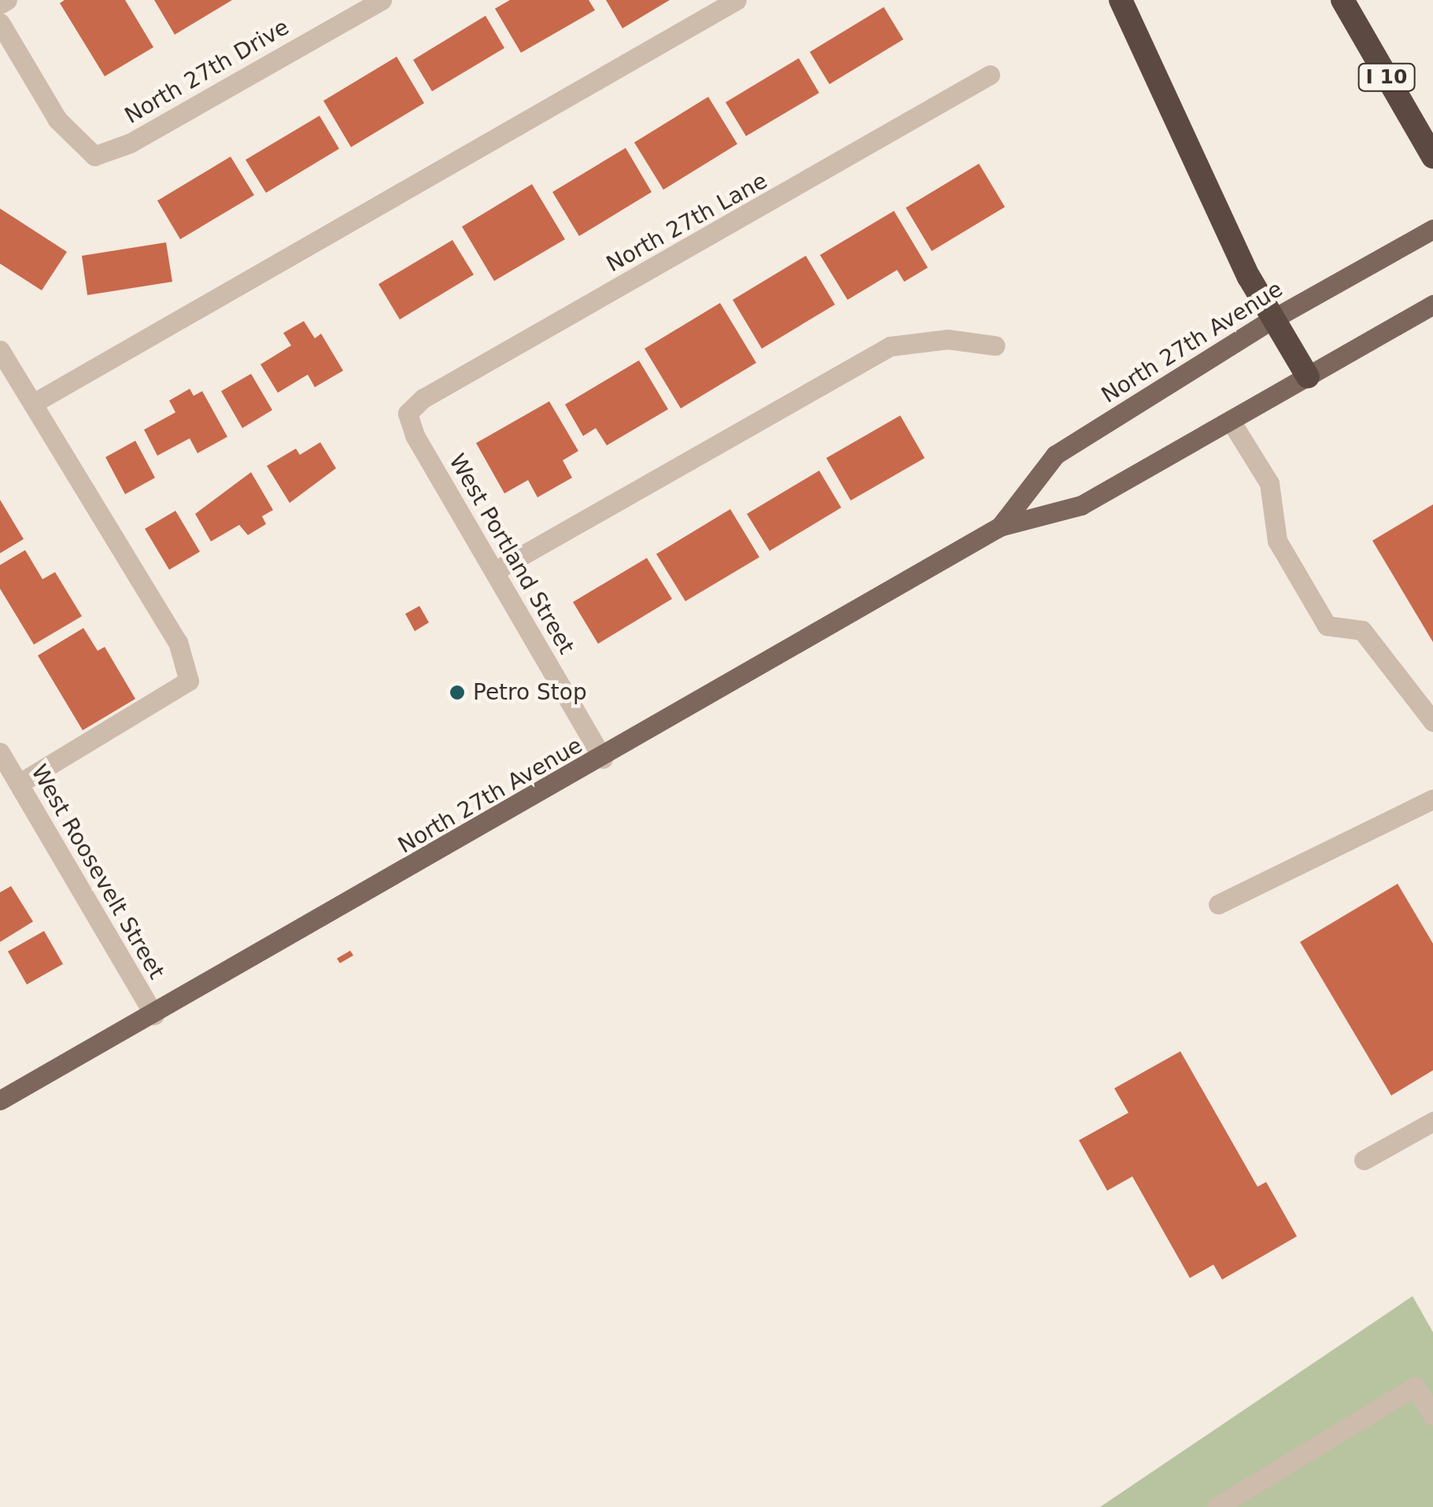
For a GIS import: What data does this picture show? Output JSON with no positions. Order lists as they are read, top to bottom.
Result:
{
  "streets": {
    "highway": ["I 10"],
    "main road": ["North 27th Avenue"],
    "street": [
      "North 27th Drive",
      "North 27th Lane",
      "West Portland Street",
      "West Roosevelt Street"
    ]
  },
  "crossings": [
    ["North 27th Lane", "West Portland Street"],
    ["North 27th Avenue", "West Portland Street"],
    ["North 27th Avenue", "West Roosevelt Street"]
  ],
  "places": ["Petro Stop"]
}
